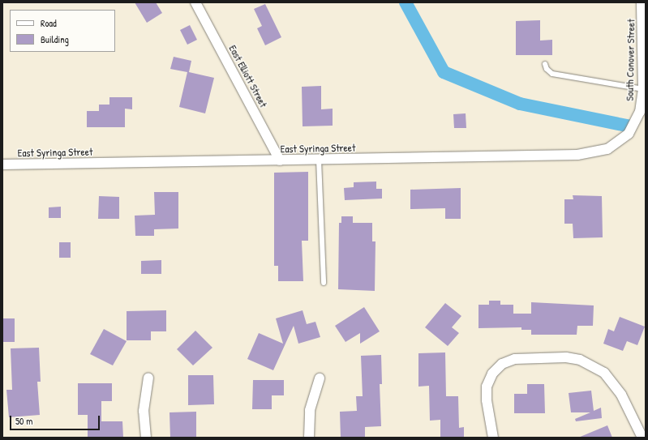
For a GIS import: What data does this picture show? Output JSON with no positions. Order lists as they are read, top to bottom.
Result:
{
  "streets": {
    "street": ["South Conover Street", "East Elliott Street", "East Syringa Street"]
  },
  "crossings": [
    ["South Conover Street", "East Syringa Street"],
    ["East Elliott Street", "East Syringa Street"]
  ],
  "legend": ["Road", "Building"],
  "scale_bar": "50 m"
}
